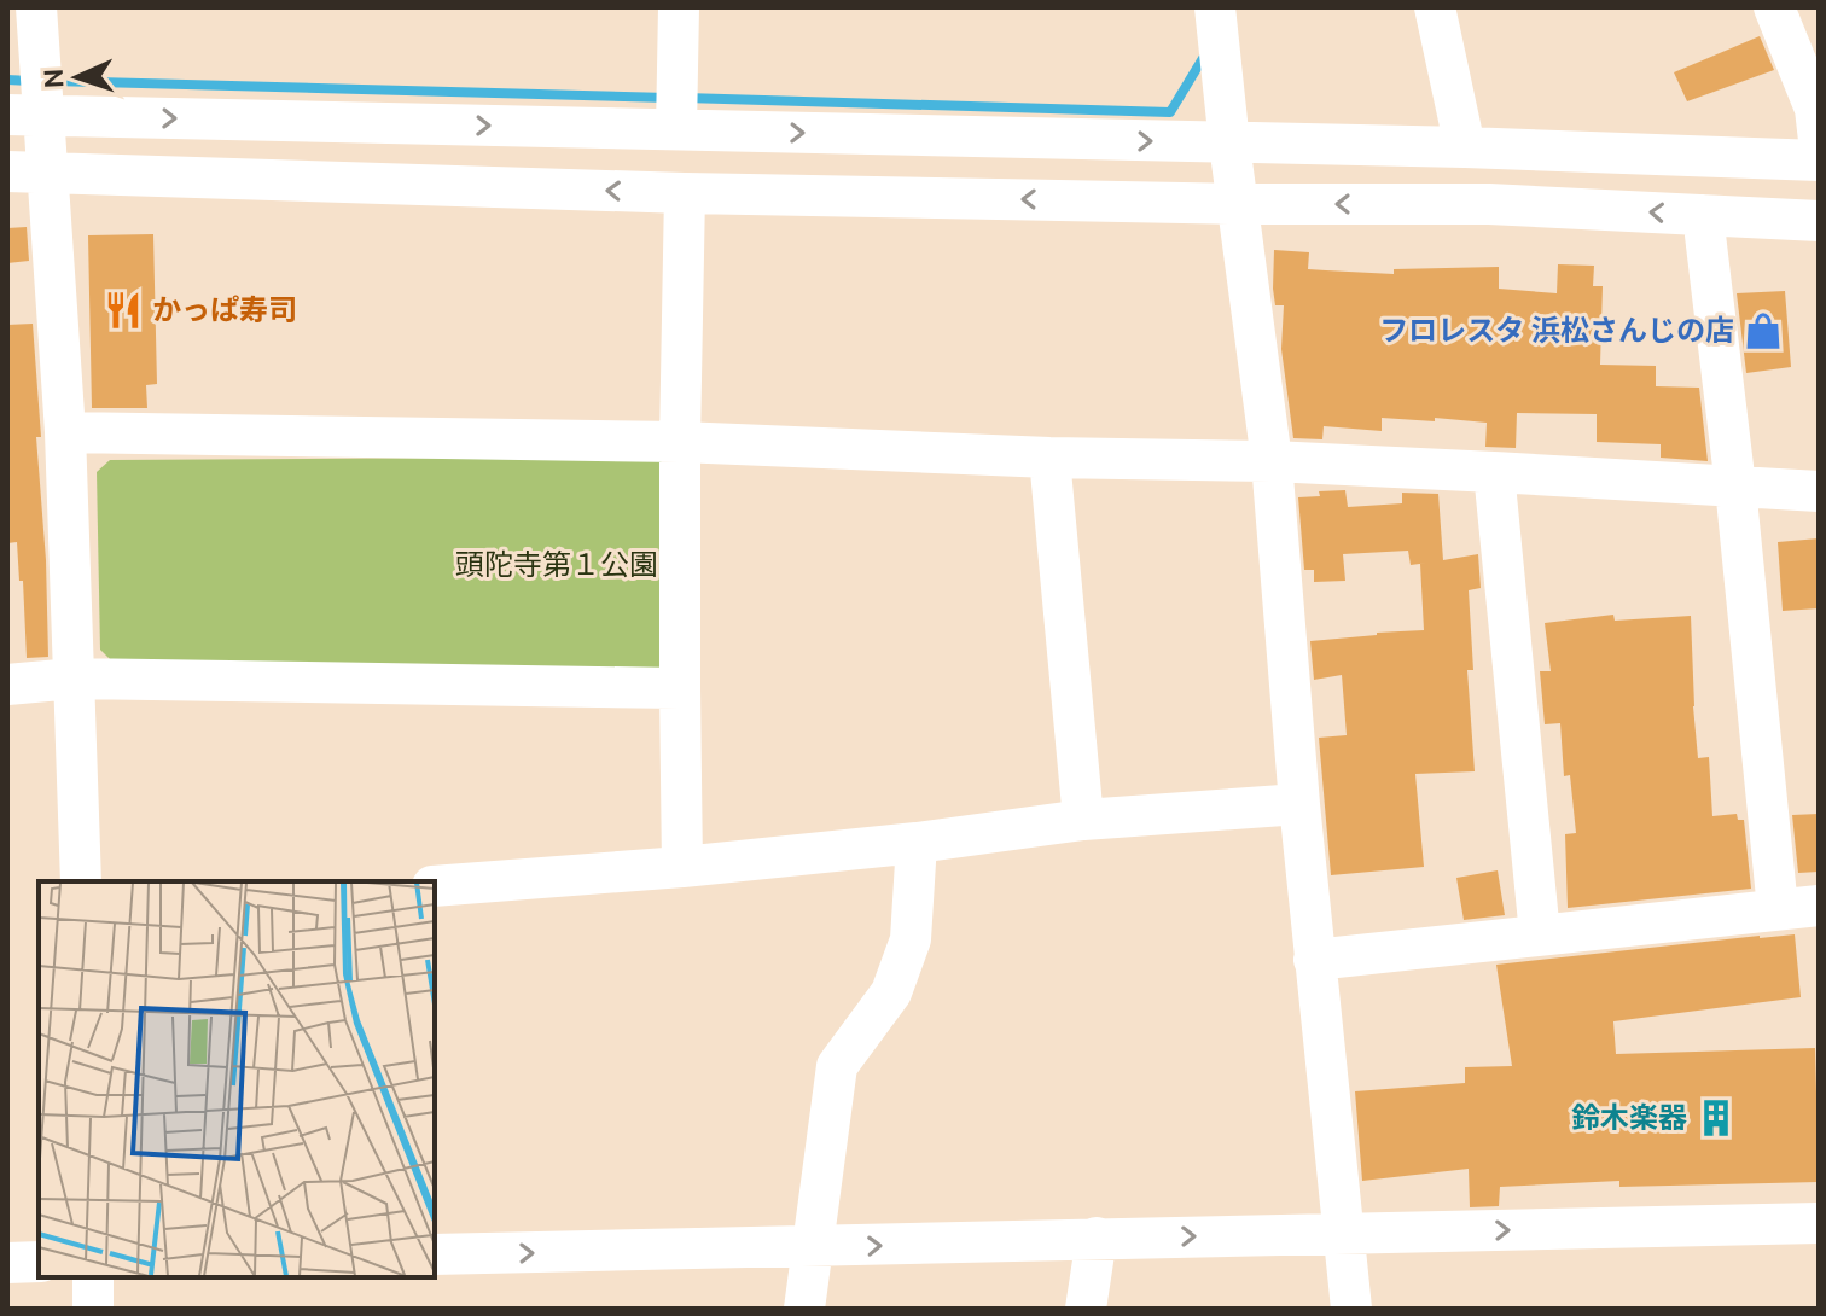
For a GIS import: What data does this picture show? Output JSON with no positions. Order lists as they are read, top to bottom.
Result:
{
  "parks": ["頭陀寺第１公園"],
  "places": {
    "restaurant": ["かっぱ寿司"],
    "shop": ["フロレスタ 浜松さんじの店"],
    "building": ["鈴木楽器"]
  },
  "north": "left"
}
